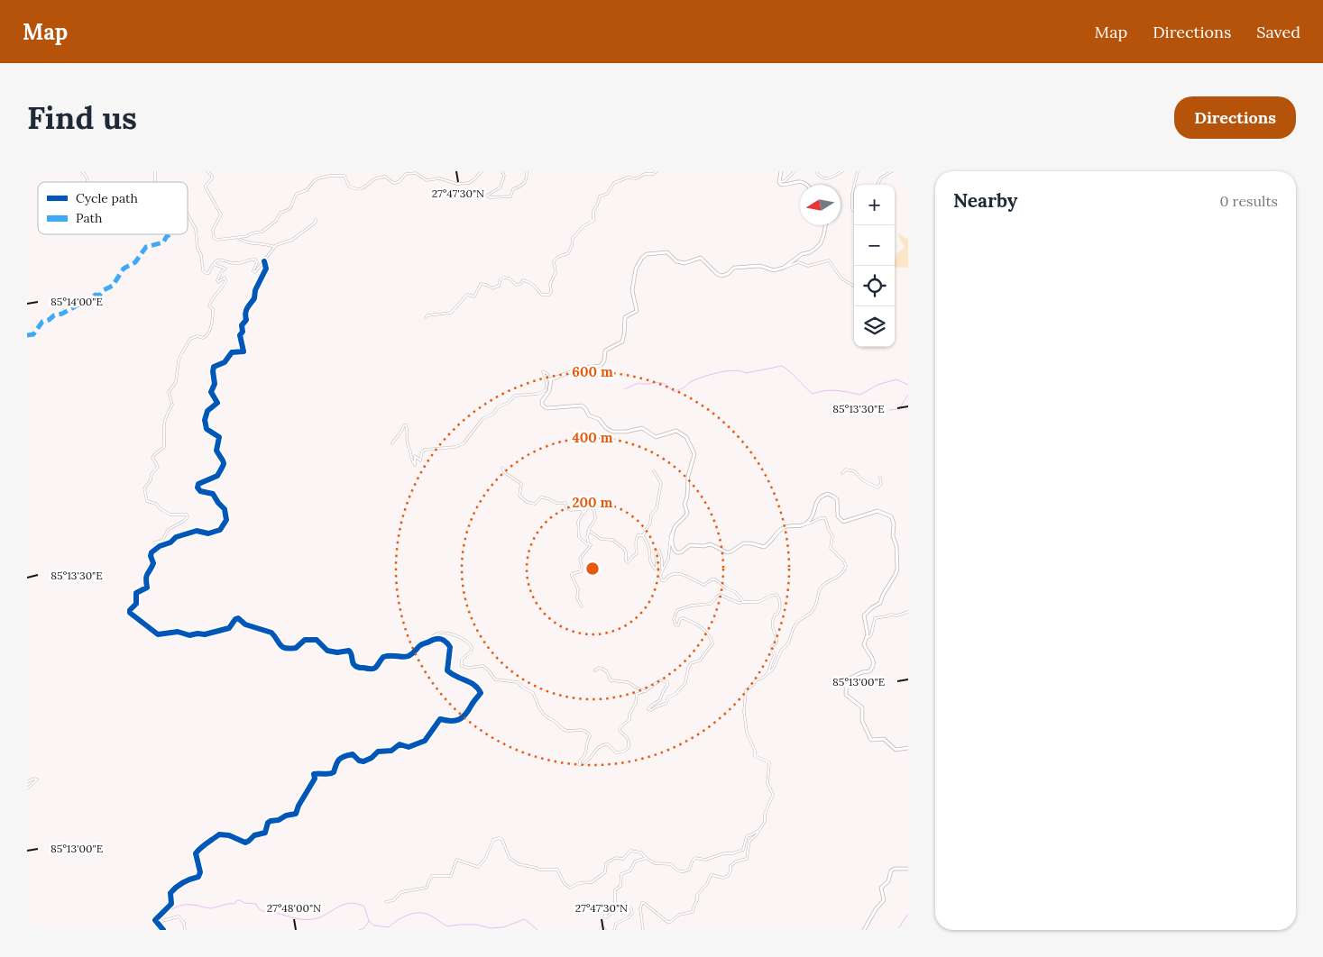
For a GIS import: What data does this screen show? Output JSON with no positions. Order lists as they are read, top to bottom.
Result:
{
  "legend": ["Cycle path", "Path"],
  "north": "left",
  "page": {
    "header": "Map",
    "nav": ["Map", "Directions", "Saved"],
    "buttons": "Directions",
    "title": "Find us",
    "heading": ["Nearby", "0 results"],
    "map_buttons": ["+", "−"]
  },
  "coordinates": [
    "27°47'30\"N",
    "85°14'00\"E",
    "85°13'30\"E",
    "85°13'00\"E",
    "27°48'00\"N"
  ],
  "rings": ["600 m", "400 m", "200 m"]
}
